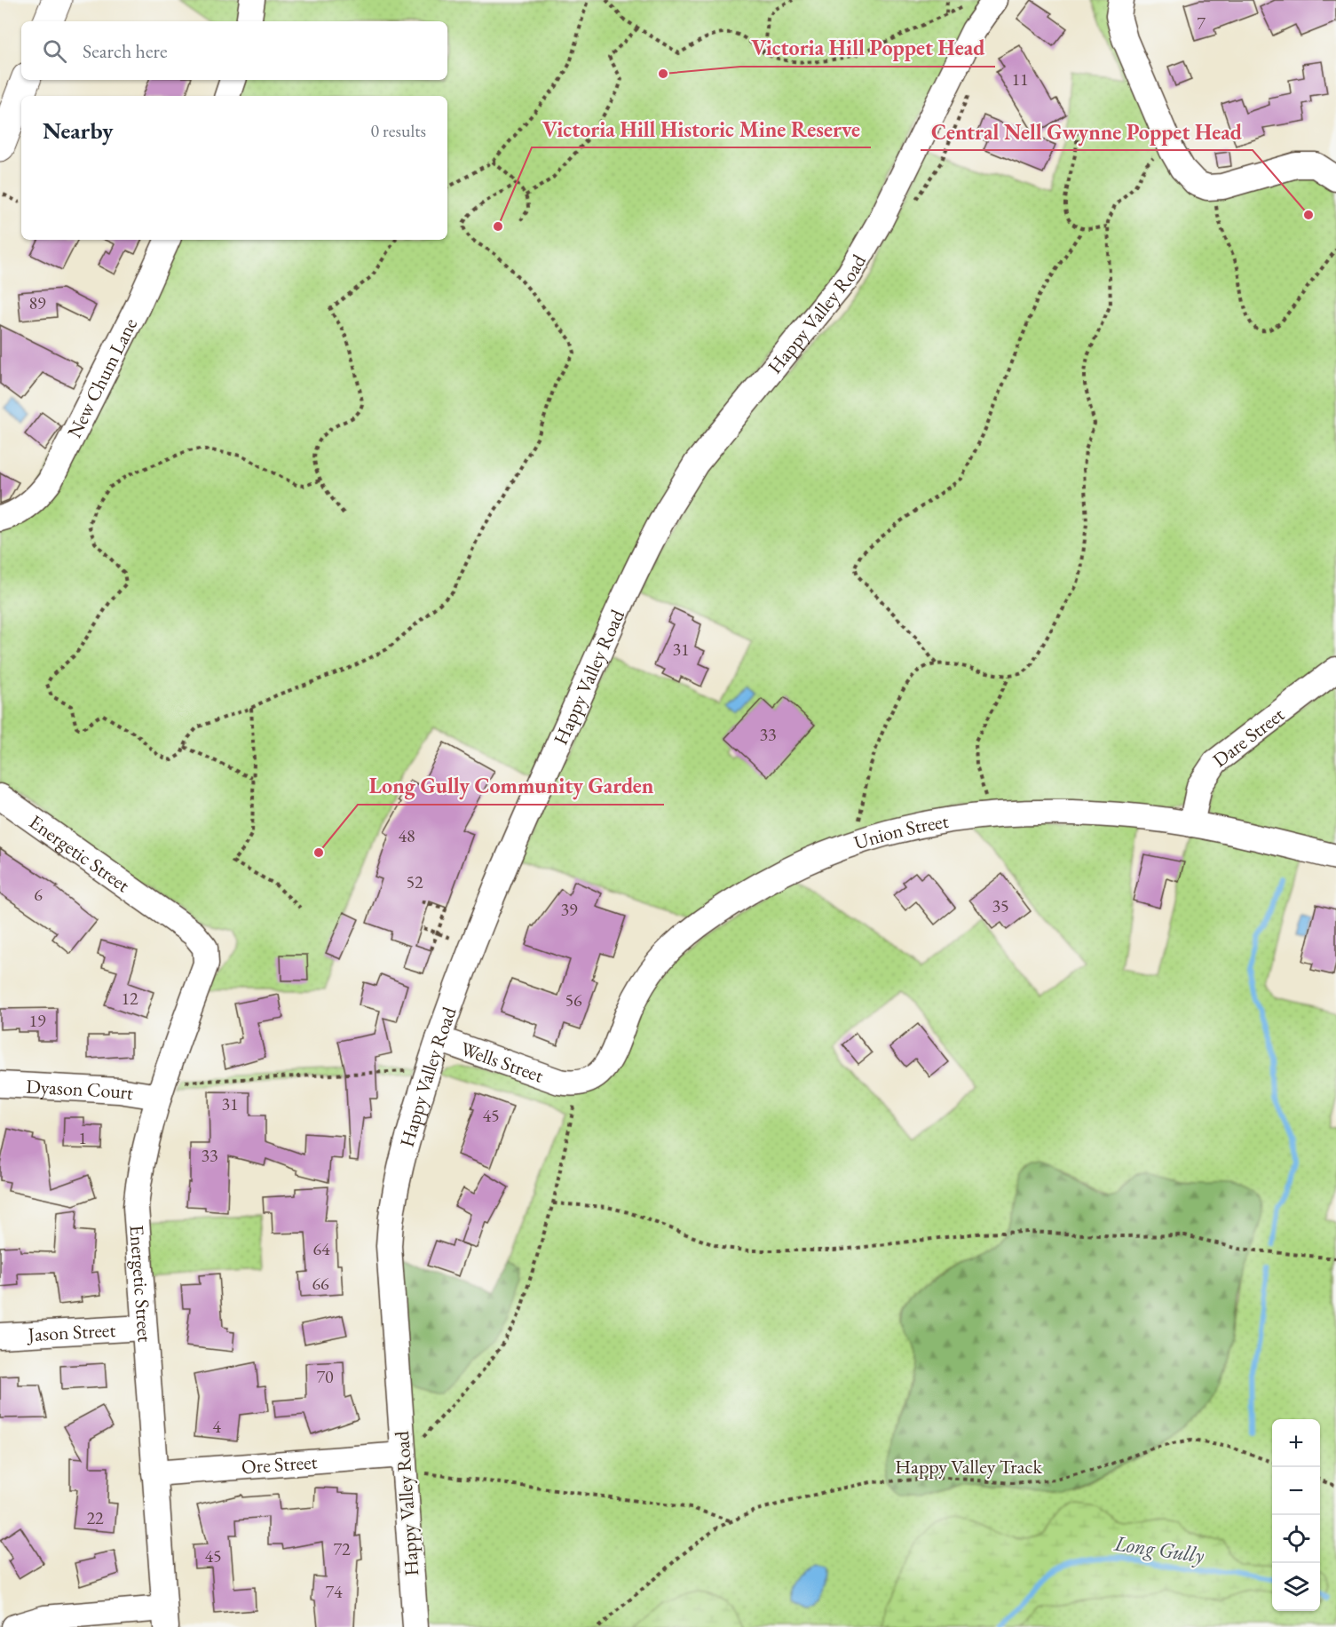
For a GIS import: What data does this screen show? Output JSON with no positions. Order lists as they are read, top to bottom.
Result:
{
  "streets": {
    "street": [
      "Happy Valley Road",
      "New Chum Lane",
      "Dare Street",
      "Union Street",
      "Energetic Street",
      "Wells Street",
      "Dyason Court",
      "Jason Street",
      "Ore Street"
    ],
    "path": ["Happy Valley Track"]
  },
  "crossings": [
    ["Happy Valley Road", "Wells Street"],
    ["Happy Valley Road", "Ore Street"],
    ["Dare Street", "Union Street"],
    ["Union Street", "Wells Street"],
    ["Energetic Street", "Dyason Court"],
    ["Energetic Street", "Jason Street"],
    ["Energetic Street", "Ore Street"]
  ],
  "water": ["Long Gully"],
  "places": [
    "Victoria Hill Poppet Head",
    "Central Nell Gwynne Poppet Head",
    "Victoria Hill Historic Mine Reserve",
    "Long Gully Community Garden"
  ],
  "house_numbers": [
    "7",
    "11",
    "89",
    "31",
    "33",
    "48",
    "52",
    "6",
    "35",
    "39",
    "12",
    "56",
    "19",
    "31",
    "45",
    "1",
    "33",
    "64",
    "66",
    "70",
    "4",
    "22",
    "72",
    "45",
    "74"
  ],
  "page": {
    "search": "Search here",
    "heading": ["Nearby", "0 results"],
    "map_buttons": ["+", "−"]
  }
}
